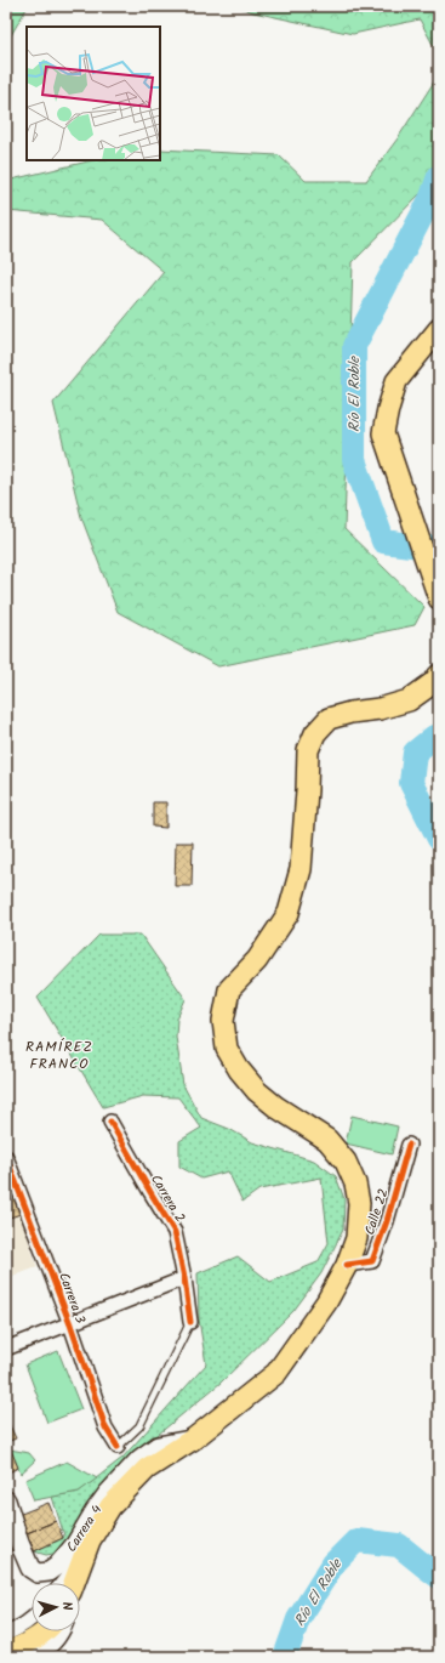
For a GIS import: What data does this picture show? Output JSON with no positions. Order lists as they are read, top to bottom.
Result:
{
  "streets": {
    "main road": ["Carrera 4"],
    "street": ["Carrera 2", "Calle 22", "Carrera 3"]
  },
  "districts": ["RAMÍREZ FRANCO"],
  "water": ["Río El Roble"],
  "north": "right"
}
